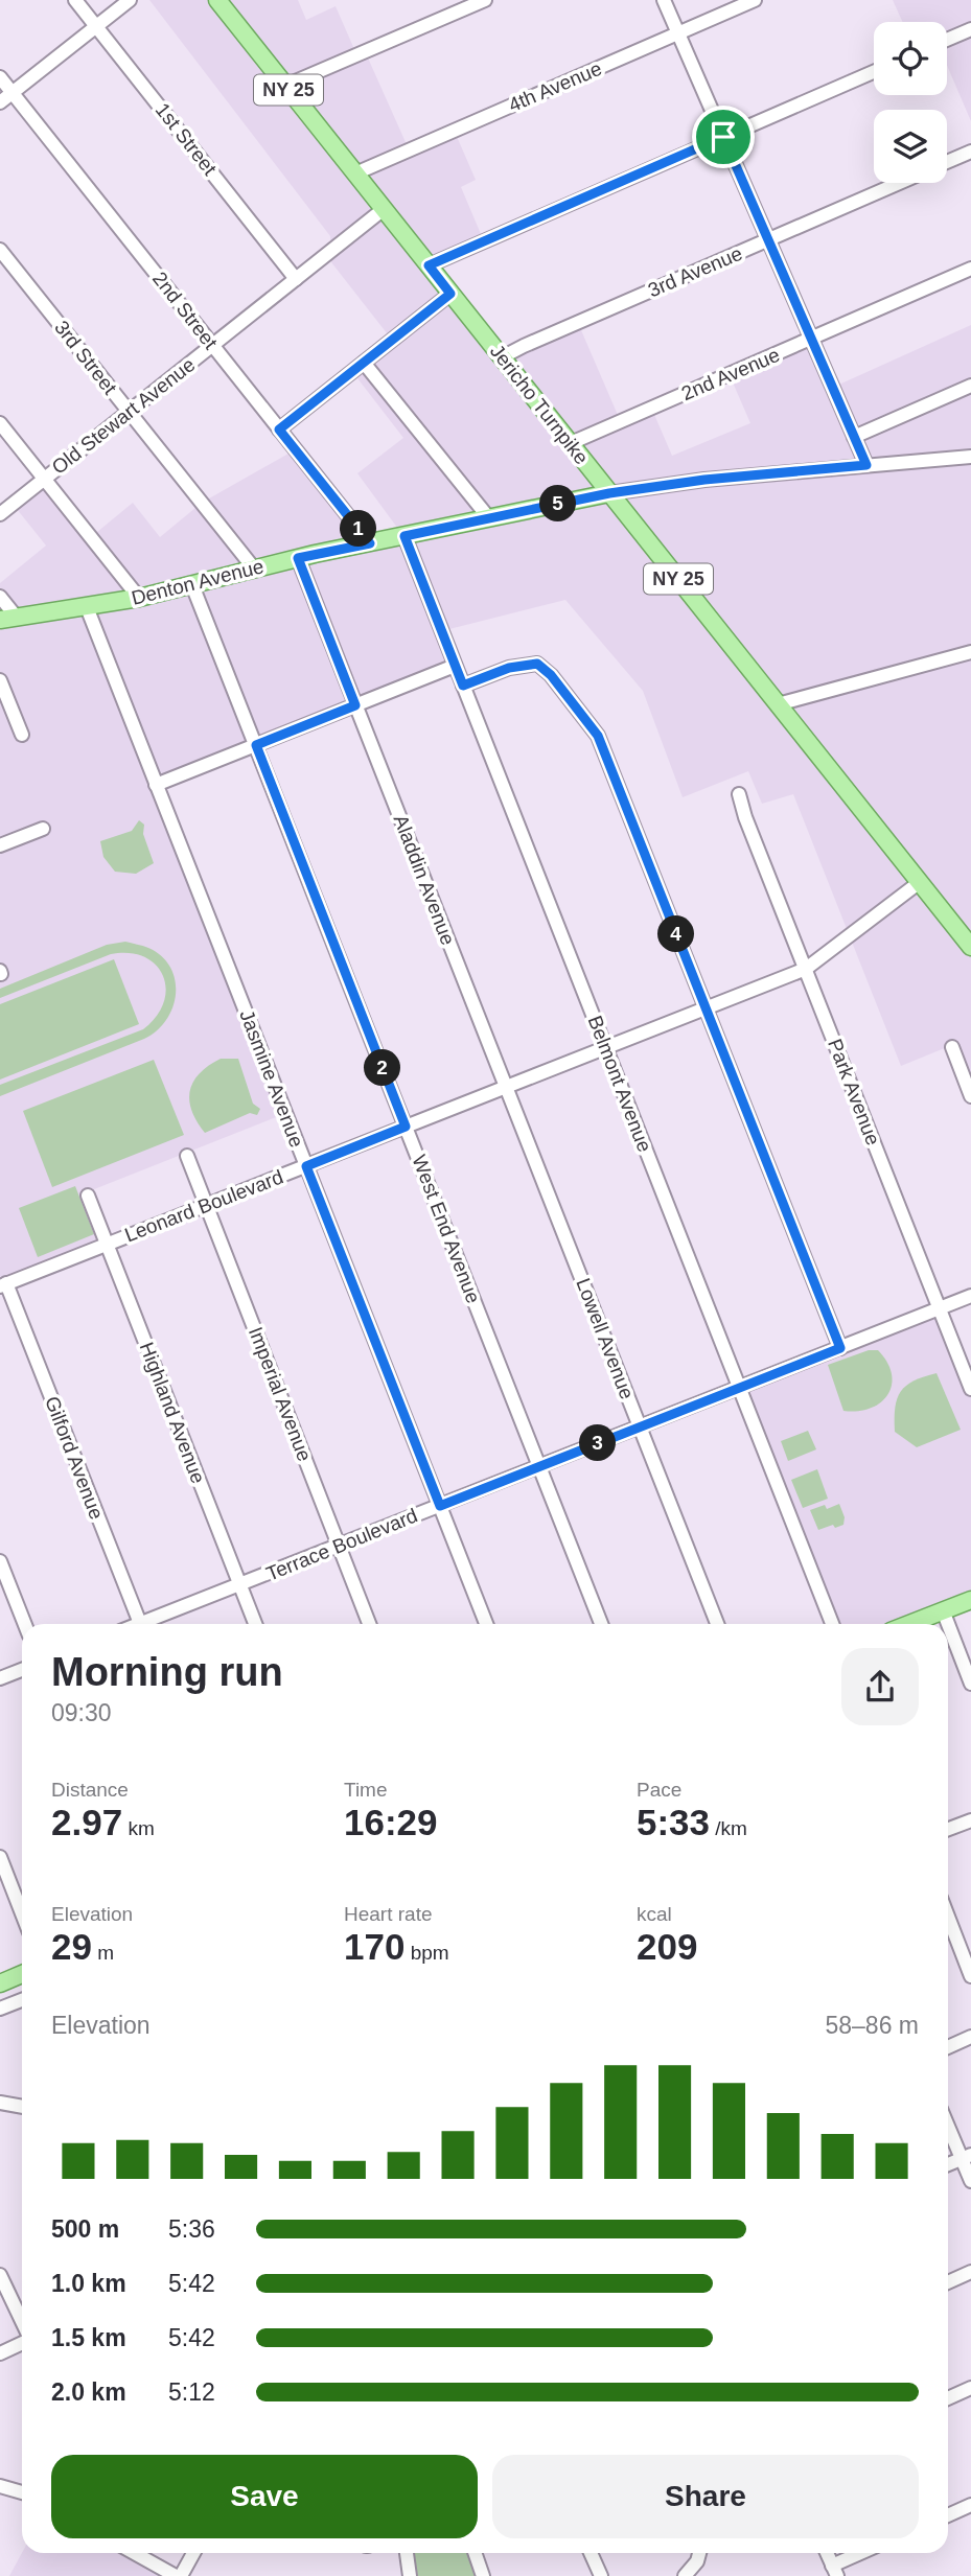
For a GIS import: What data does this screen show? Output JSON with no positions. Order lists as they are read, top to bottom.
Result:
{
  "streets": {
    "main road": ["NY 25", "Jericho Turnpike", "Denton Avenue"],
    "street": [
      "4th Avenue",
      "1st Street",
      "3rd Avenue",
      "2nd Street",
      "3rd Street",
      "2nd Avenue",
      "Old Stewart Avenue",
      "Aladdin Avenue",
      "Jasmine Avenue",
      "Belmont Avenue",
      "Park Avenue",
      "Leonard Boulevard",
      "West End Avenue",
      "Lowell Avenue",
      "Imperial Avenue",
      "Highland Avenue",
      "Gilford Avenue",
      "Terrace Boulevard"
    ]
  },
  "crossings": [
    ["4th Avenue", "Jericho Turnpike"],
    ["1st Street", "Old Stewart Avenue"],
    ["3rd Avenue", "Jericho Turnpike"],
    ["2nd Street", "Old Stewart Avenue"],
    ["2nd Street", "Denton Avenue"],
    ["3rd Street", "Old Stewart Avenue"],
    ["3rd Street", "Denton Avenue"],
    ["2nd Avenue", "Jericho Turnpike"],
    ["Jericho Turnpike", "Old Stewart Avenue"],
    ["Jericho Turnpike", "Denton Avenue"],
    ["Jericho Turnpike", "Leonard Boulevard"],
    ["Denton Avenue", "Aladdin Avenue"],
    ["Denton Avenue", "Jasmine Avenue"],
    ["Denton Avenue", "Belmont Avenue"],
    ["Denton Avenue", "West End Avenue"],
    ["Aladdin Avenue", "Leonard Boulevard"],
    ["Aladdin Avenue", "Lowell Avenue"],
    ["Jasmine Avenue", "Leonard Boulevard"],
    ["Jasmine Avenue", "Terrace Boulevard"],
    ["Belmont Avenue", "Leonard Boulevard"],
    ["Belmont Avenue", "Terrace Boulevard"],
    ["Park Avenue", "Leonard Boulevard"],
    ["Park Avenue", "Terrace Boulevard"],
    ["Leonard Boulevard", "West End Avenue"],
    ["Leonard Boulevard", "Imperial Avenue"],
    ["Leonard Boulevard", "Highland Avenue"],
    ["Leonard Boulevard", "Gilford Avenue"],
    ["West End Avenue", "Terrace Boulevard"],
    ["Lowell Avenue", "Terrace Boulevard"],
    ["Imperial Avenue", "Terrace Boulevard"],
    ["Highland Avenue", "Terrace Boulevard"]
  ],
  "page": {
    "pins": [
      "5",
      "1",
      "4",
      "2",
      "3"
    ],
    "heading": ["Morning run", "09:30"],
    "stats": [
      ["Distance", "2.97 km"],
      ["Time", "16:29"],
      ["Pace", "5:33 /km"],
      ["Elevation", "29 m"],
      ["Heart rate", "170 bpm"],
      ["kcal", "209"]
    ],
    "chart": ["Elevation", "58–86 m"],
    "list": [
      {
        "name": "500 m",
        "note": "5:36"
      },
      {
        "name": "1.0 km",
        "note": "5:42"
      },
      {
        "name": "1.5 km",
        "note": "5:42"
      },
      {
        "name": "2.0 km",
        "note": "5:12"
      }
    ],
    "buttons": ["Save", "Share"]
  }
}
